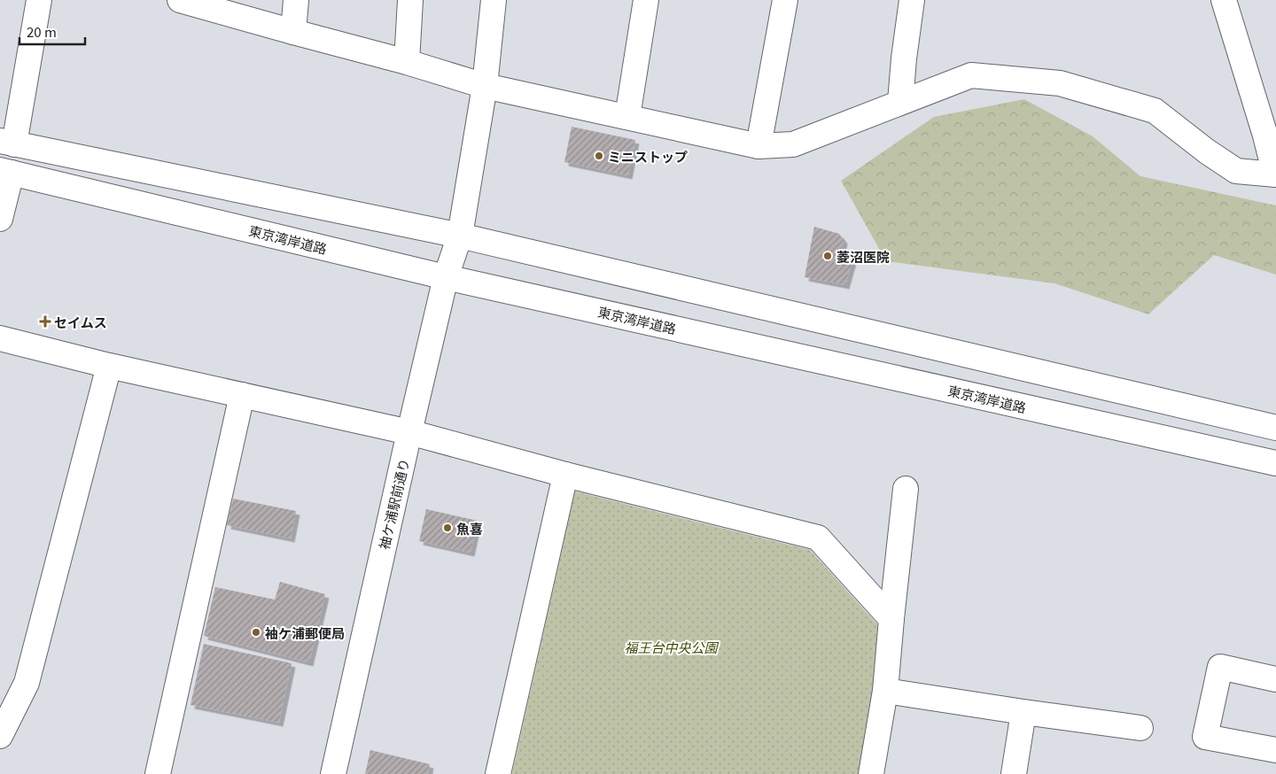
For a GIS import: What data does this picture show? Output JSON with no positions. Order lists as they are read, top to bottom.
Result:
{
  "streets": {
    "main road": ["東京湾岸道路", "袖ケ浦駅前通り"]
  },
  "crossings": [
    ["東京湾岸道路", "袖ケ浦駅前通り"]
  ],
  "parks": ["福王台中央公園"],
  "places": {
    "other": [
      "ミニストップ",
      "菱沼医院",
      "魚喜",
      "袖ケ浦郵便局"
    ],
    "health": ["セイムス"]
  },
  "scale_bar": "20 m"
}
